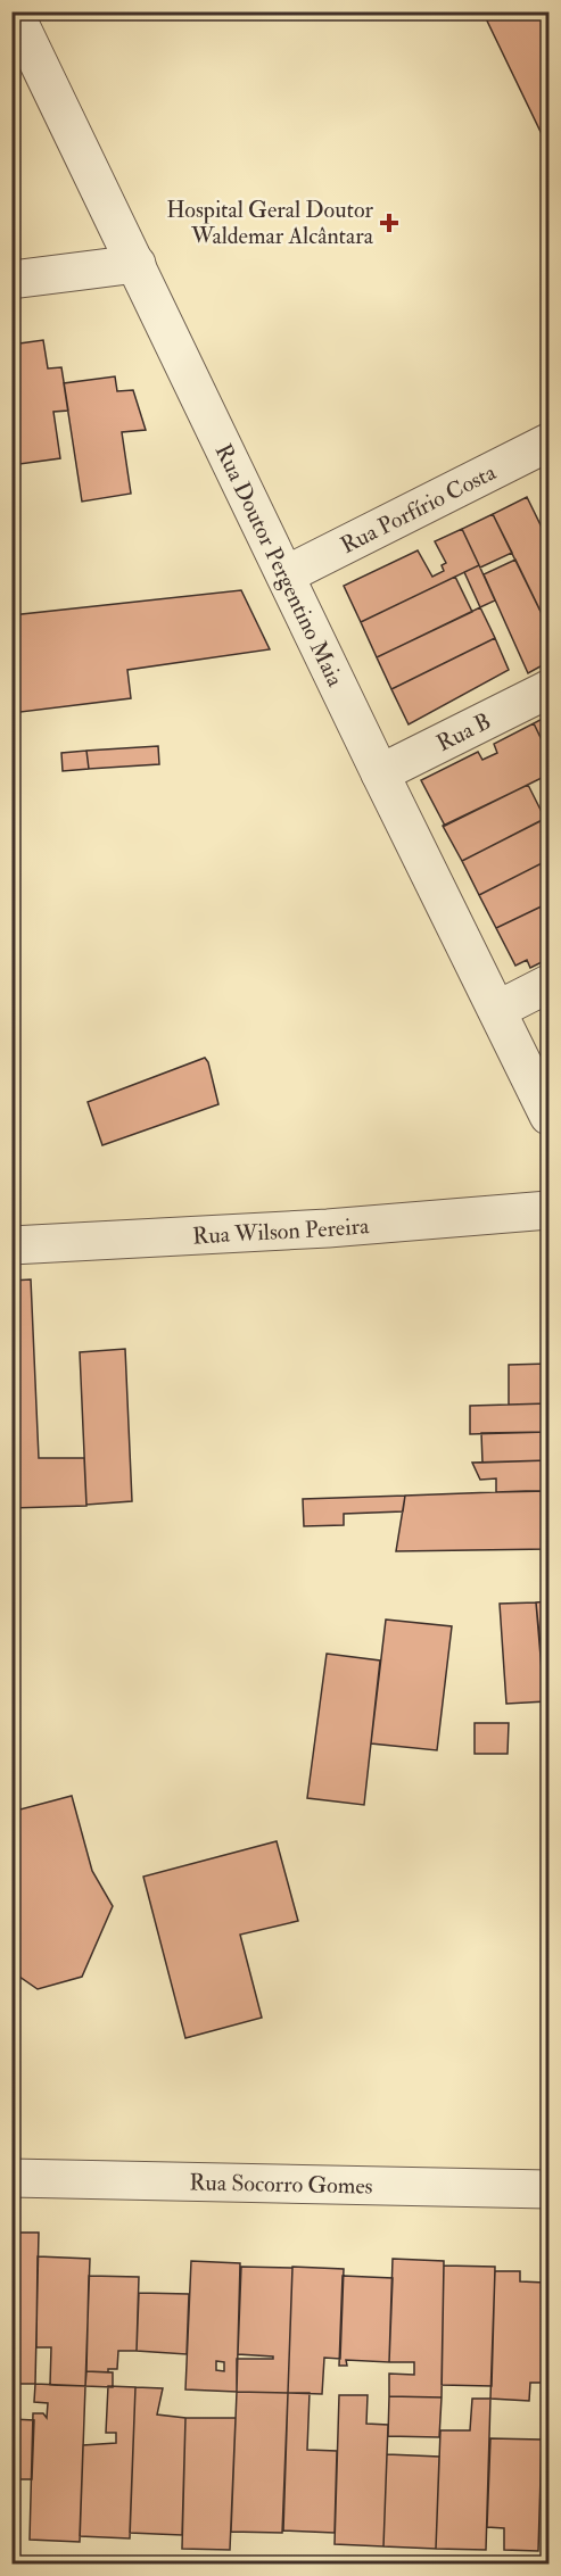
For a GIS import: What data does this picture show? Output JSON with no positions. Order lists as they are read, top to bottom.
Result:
{
  "streets": {
    "street": [
      "Rua Porfírio Costa",
      "Rua Doutor Pergentino Maia",
      "Rua B",
      "Rua Wilson Pereira",
      "Rua Socorro Gomes"
    ]
  },
  "crossings": [
    ["Rua Porfírio Costa", "Rua Doutor Pergentino Maia"],
    ["Rua Doutor Pergentino Maia", "Rua B"]
  ],
  "places": {
    "health": ["Hospital Geral Doutor Waldemar Alcântara"]
  }
}
